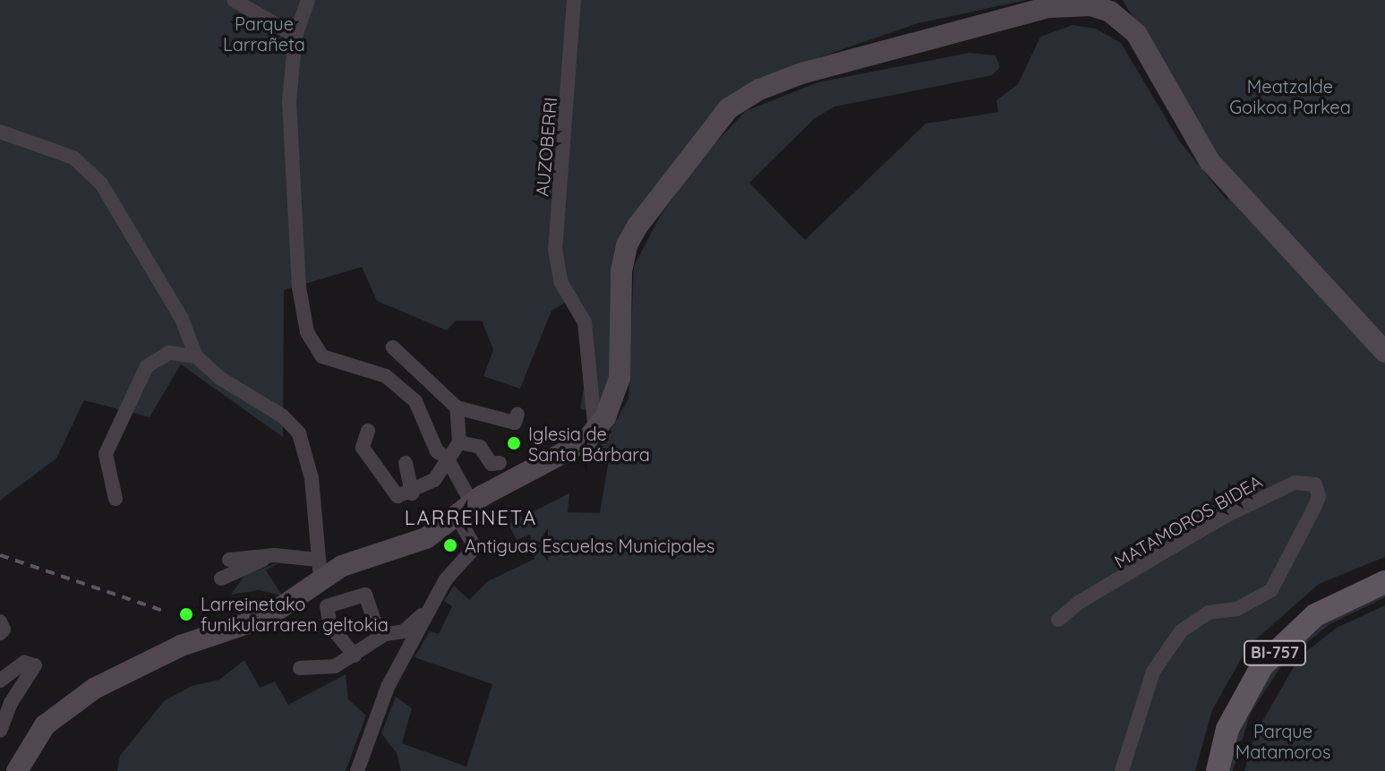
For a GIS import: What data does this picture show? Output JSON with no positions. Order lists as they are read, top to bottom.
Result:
{
  "streets": {
    "main road": ["BI-757"],
    "street": ["AUZOBERRI", "MATAMOROS BIDEA"]
  },
  "districts": ["LARREINETA"],
  "parks": ["Parque Larrañeta", "Meatzalde Goikoa Parkea", "Parque Matamoros"],
  "places": ["Iglesia de Santa Bárbara", "Antiguas Escuelas Municipales", "Larreinetako funikularraren geltokia"]
}
